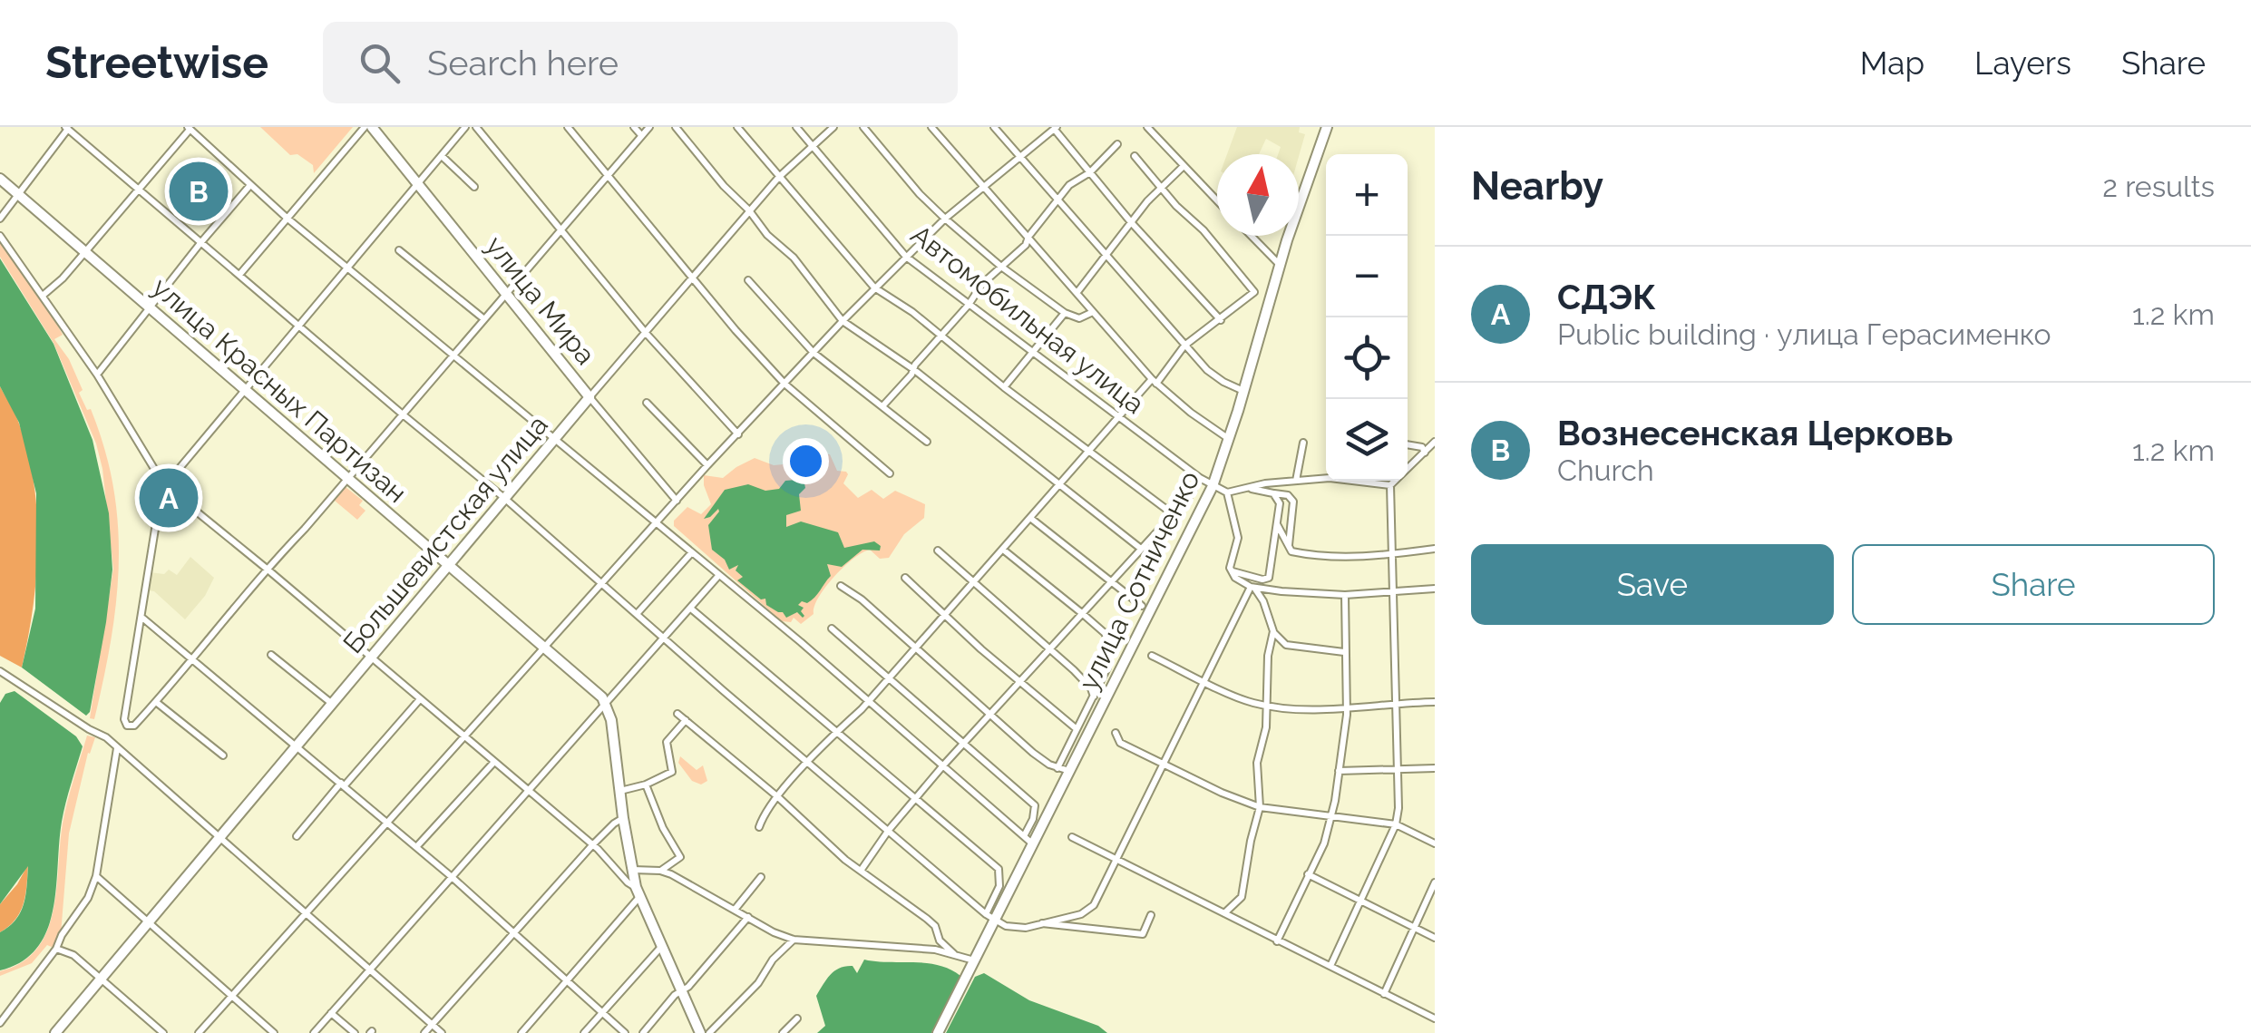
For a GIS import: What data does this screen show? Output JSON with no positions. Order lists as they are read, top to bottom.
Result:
{
  "streets": {
    "main road": [
      "улица Мира",
      "улица Красных Партизан",
      "Большевистская улица",
      "улица Сотниченко"
    ],
    "street": ["Автомобильная улица"]
  },
  "crossings": [
    ["улица Мира", "Большевистская улица"],
    ["Автомобильная улица", "Большевистская улица"],
    ["Автомобильная улица", "улица Сотниченко"],
    ["улица Красных Партизан", "Большевистская улица"]
  ],
  "north": "top",
  "page": {
    "header": "Streetwise",
    "search": "Search here",
    "nav": ["Map", "Layers", "Share"],
    "heading": ["Nearby", "2 results"],
    "map_buttons": ["+", "−"],
    "pins": ["B", "A"],
    "list": [
      {
        "mark": "A",
        "name": "СДЭК",
        "note": "Public building · улица Герасименко",
        "value": "1.2 km"
      },
      {
        "mark": "B",
        "name": "Вознесенская Церковь",
        "note": "Church",
        "value": "1.2 km"
      }
    ],
    "buttons": ["Save", "Share"]
  }
}
